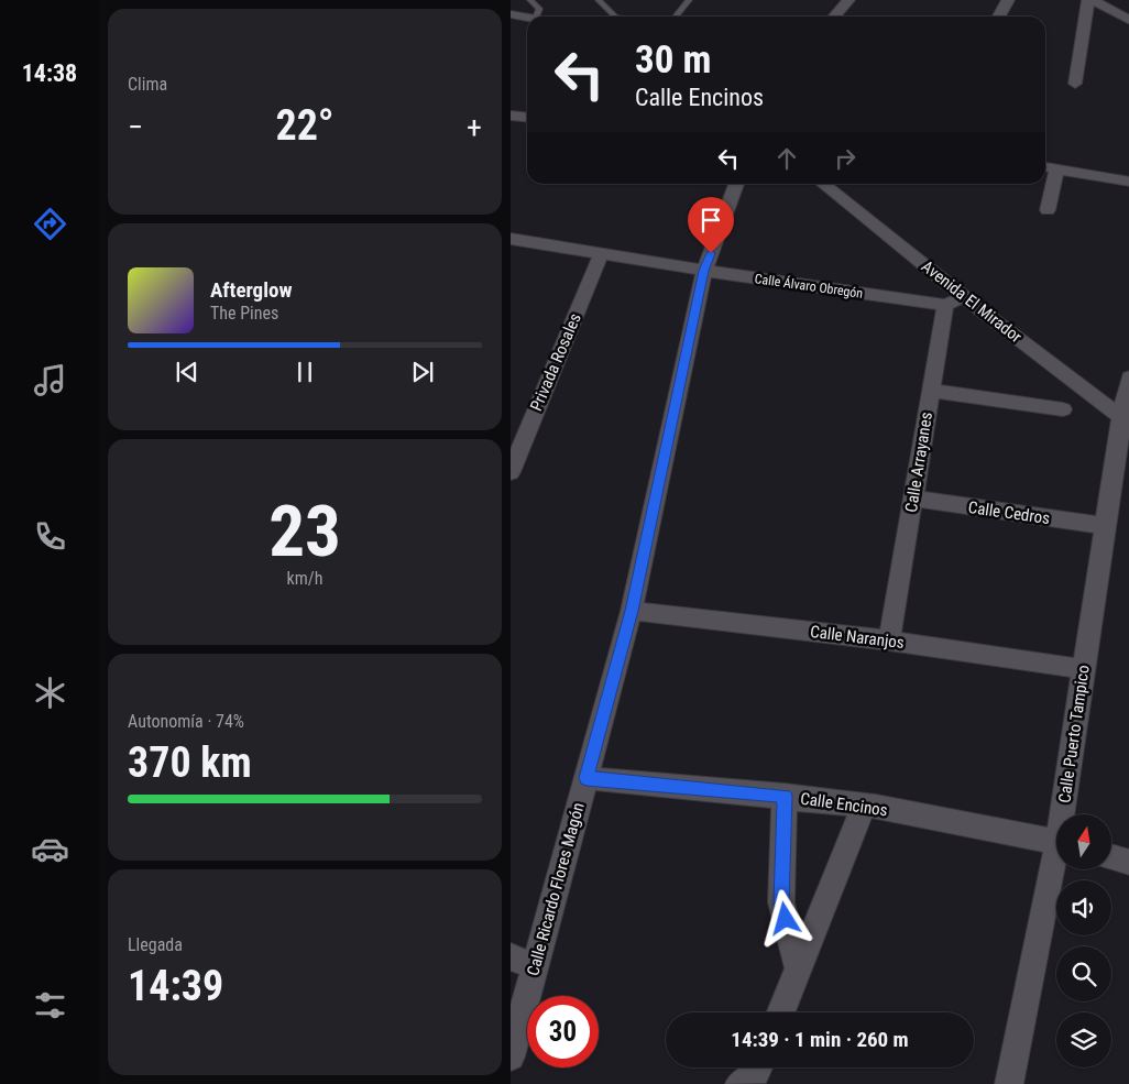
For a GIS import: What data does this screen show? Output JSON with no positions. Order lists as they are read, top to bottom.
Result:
{
  "streets": {
    "street": [
      "Calle Álvaro Obregón",
      "Avenida El Mirador",
      "Privada Rosales",
      "Calle Arrayanes",
      "Calle Cedros",
      "Calle Naranjos",
      "Calle Puerto Tampico",
      "Calle Encinos",
      "Calle Ricardo Flores Magón"
    ]
  },
  "crossings": [
    ["Calle Álvaro Obregón", "Privada Rosales"],
    ["Calle Álvaro Obregón", "Calle Arrayanes"],
    ["Calle Álvaro Obregón", "Calle Ricardo Flores Magón"],
    ["Avenida El Mirador", "Calle Puerto Tampico"],
    ["Calle Arrayanes", "Calle Cedros"],
    ["Calle Arrayanes", "Calle Naranjos"],
    ["Calle Cedros", "Calle Puerto Tampico"],
    ["Calle Naranjos", "Calle Puerto Tampico"],
    ["Calle Naranjos", "Calle Ricardo Flores Magón"],
    ["Calle Encinos", "Calle Ricardo Flores Magón"]
  ],
  "north": "top",
  "page": {
    "tabs": "14:38",
    "tile": [
      "Clima",
      ["23", "km/h"],
      ["Autonomía · 74%", "370 km"],
      ["Llegada", "14:39"]
    ],
    "turn": ["30 m", "Calle Encinos"],
    "heat": ["−", "22°", "+"],
    "song": ["Afterglow", "The Pines"],
    "limit": "30",
    "trip": "14:39 · 1 min · 260 m"
  }
}
